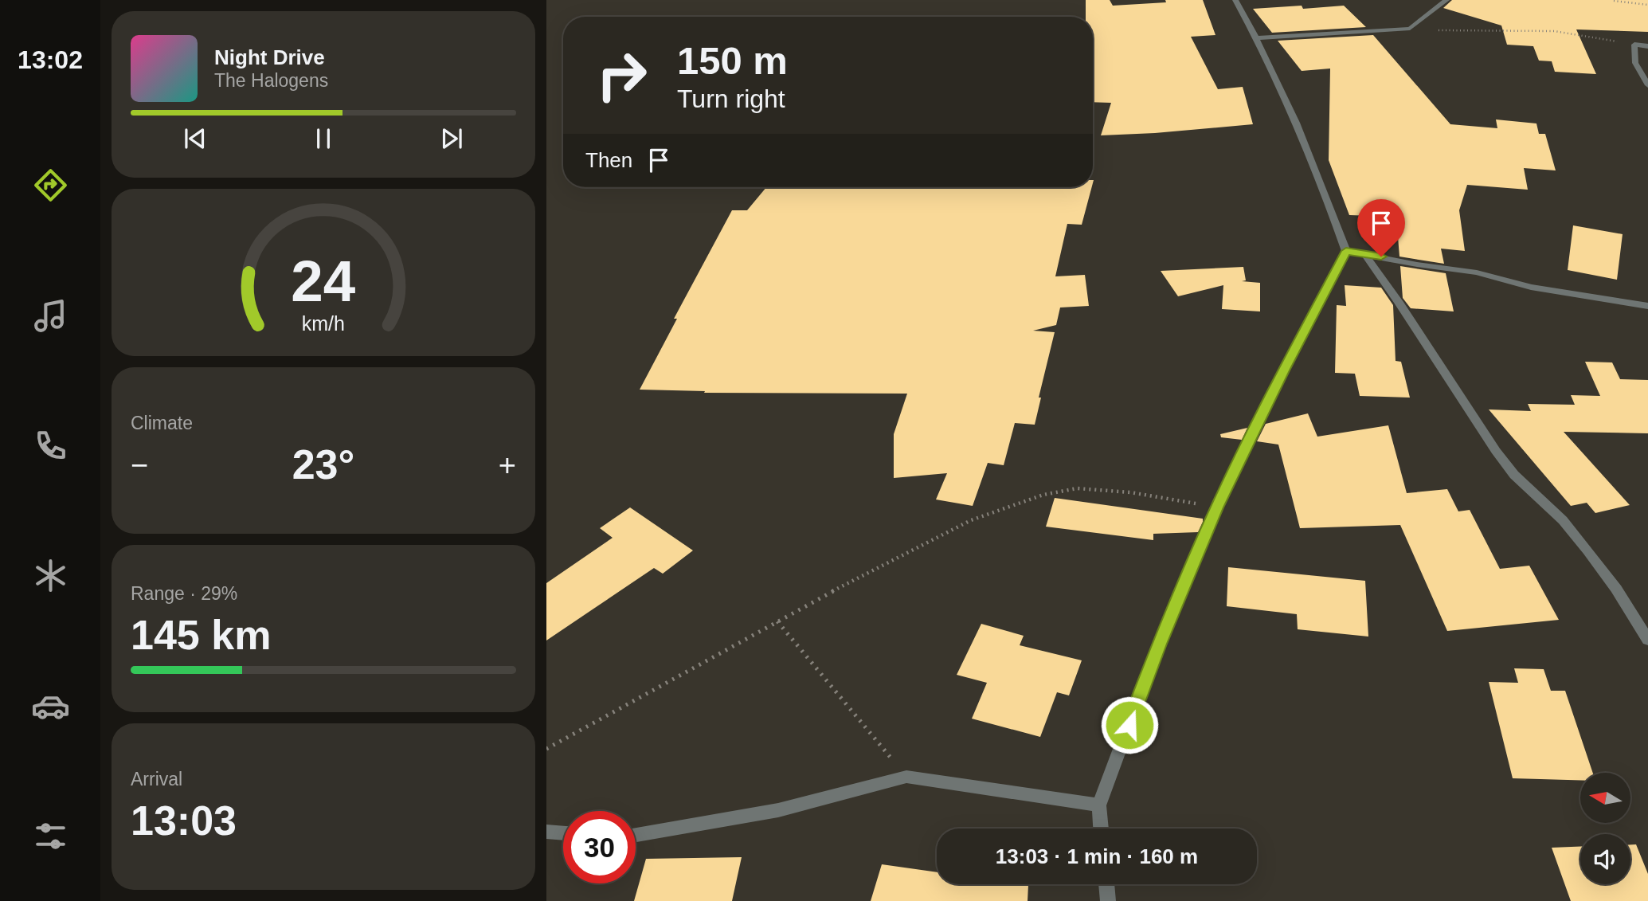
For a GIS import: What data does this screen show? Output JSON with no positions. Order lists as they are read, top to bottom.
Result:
{
  "north": "left",
  "page": {
    "tabs": "13:02",
    "turn": ["150 m", "Turn right"],
    "song": ["Night Drive", "The Halogens"],
    "then": "Then",
    "tile": [
      "Climate",
      ["Range · 29%", "145 km"],
      ["Arrival", "13:03"]
    ],
    "heat": ["−", "23°", "+"],
    "limit": "30",
    "trip": "13:03 · 1 min · 160 m",
    "gauge": ["24", "km/h"]
  }
}
